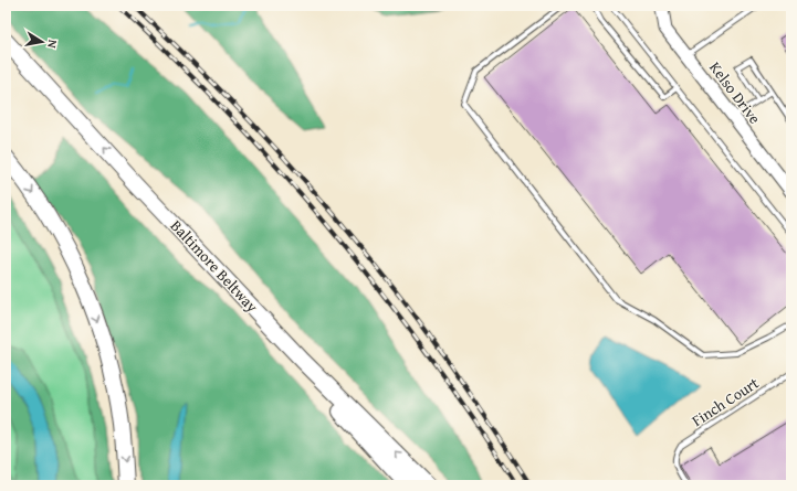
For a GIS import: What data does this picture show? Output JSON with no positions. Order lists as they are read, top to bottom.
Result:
{
  "streets": {
    "highway": ["Baltimore Beltway"],
    "street": ["Kelso Drive"],
    "lane": ["Finch Court"]
  },
  "north": "right"
}
